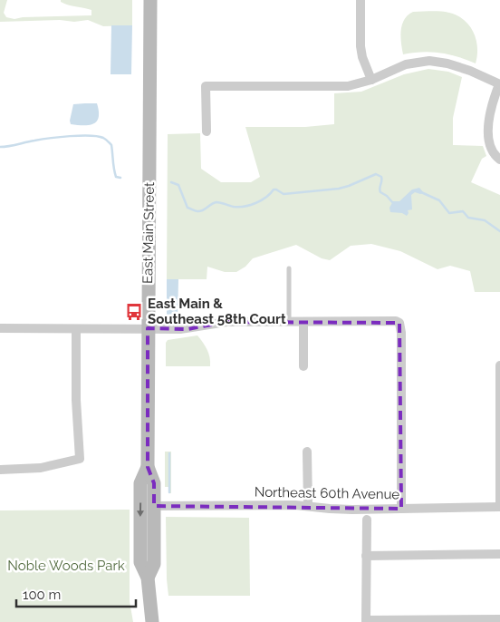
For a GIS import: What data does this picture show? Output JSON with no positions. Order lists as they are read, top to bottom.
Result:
{
  "streets": {
    "main road": ["East Main Street"],
    "street": ["Northeast 60th Avenue"]
  },
  "crossings": [
    ["East Main Street", "Northeast 60th Avenue"]
  ],
  "parks": ["Noble Woods Park"],
  "places": {
    "bus stop": ["East Main & Southeast 58th Court"]
  },
  "scale_bar": "100 m"
}
